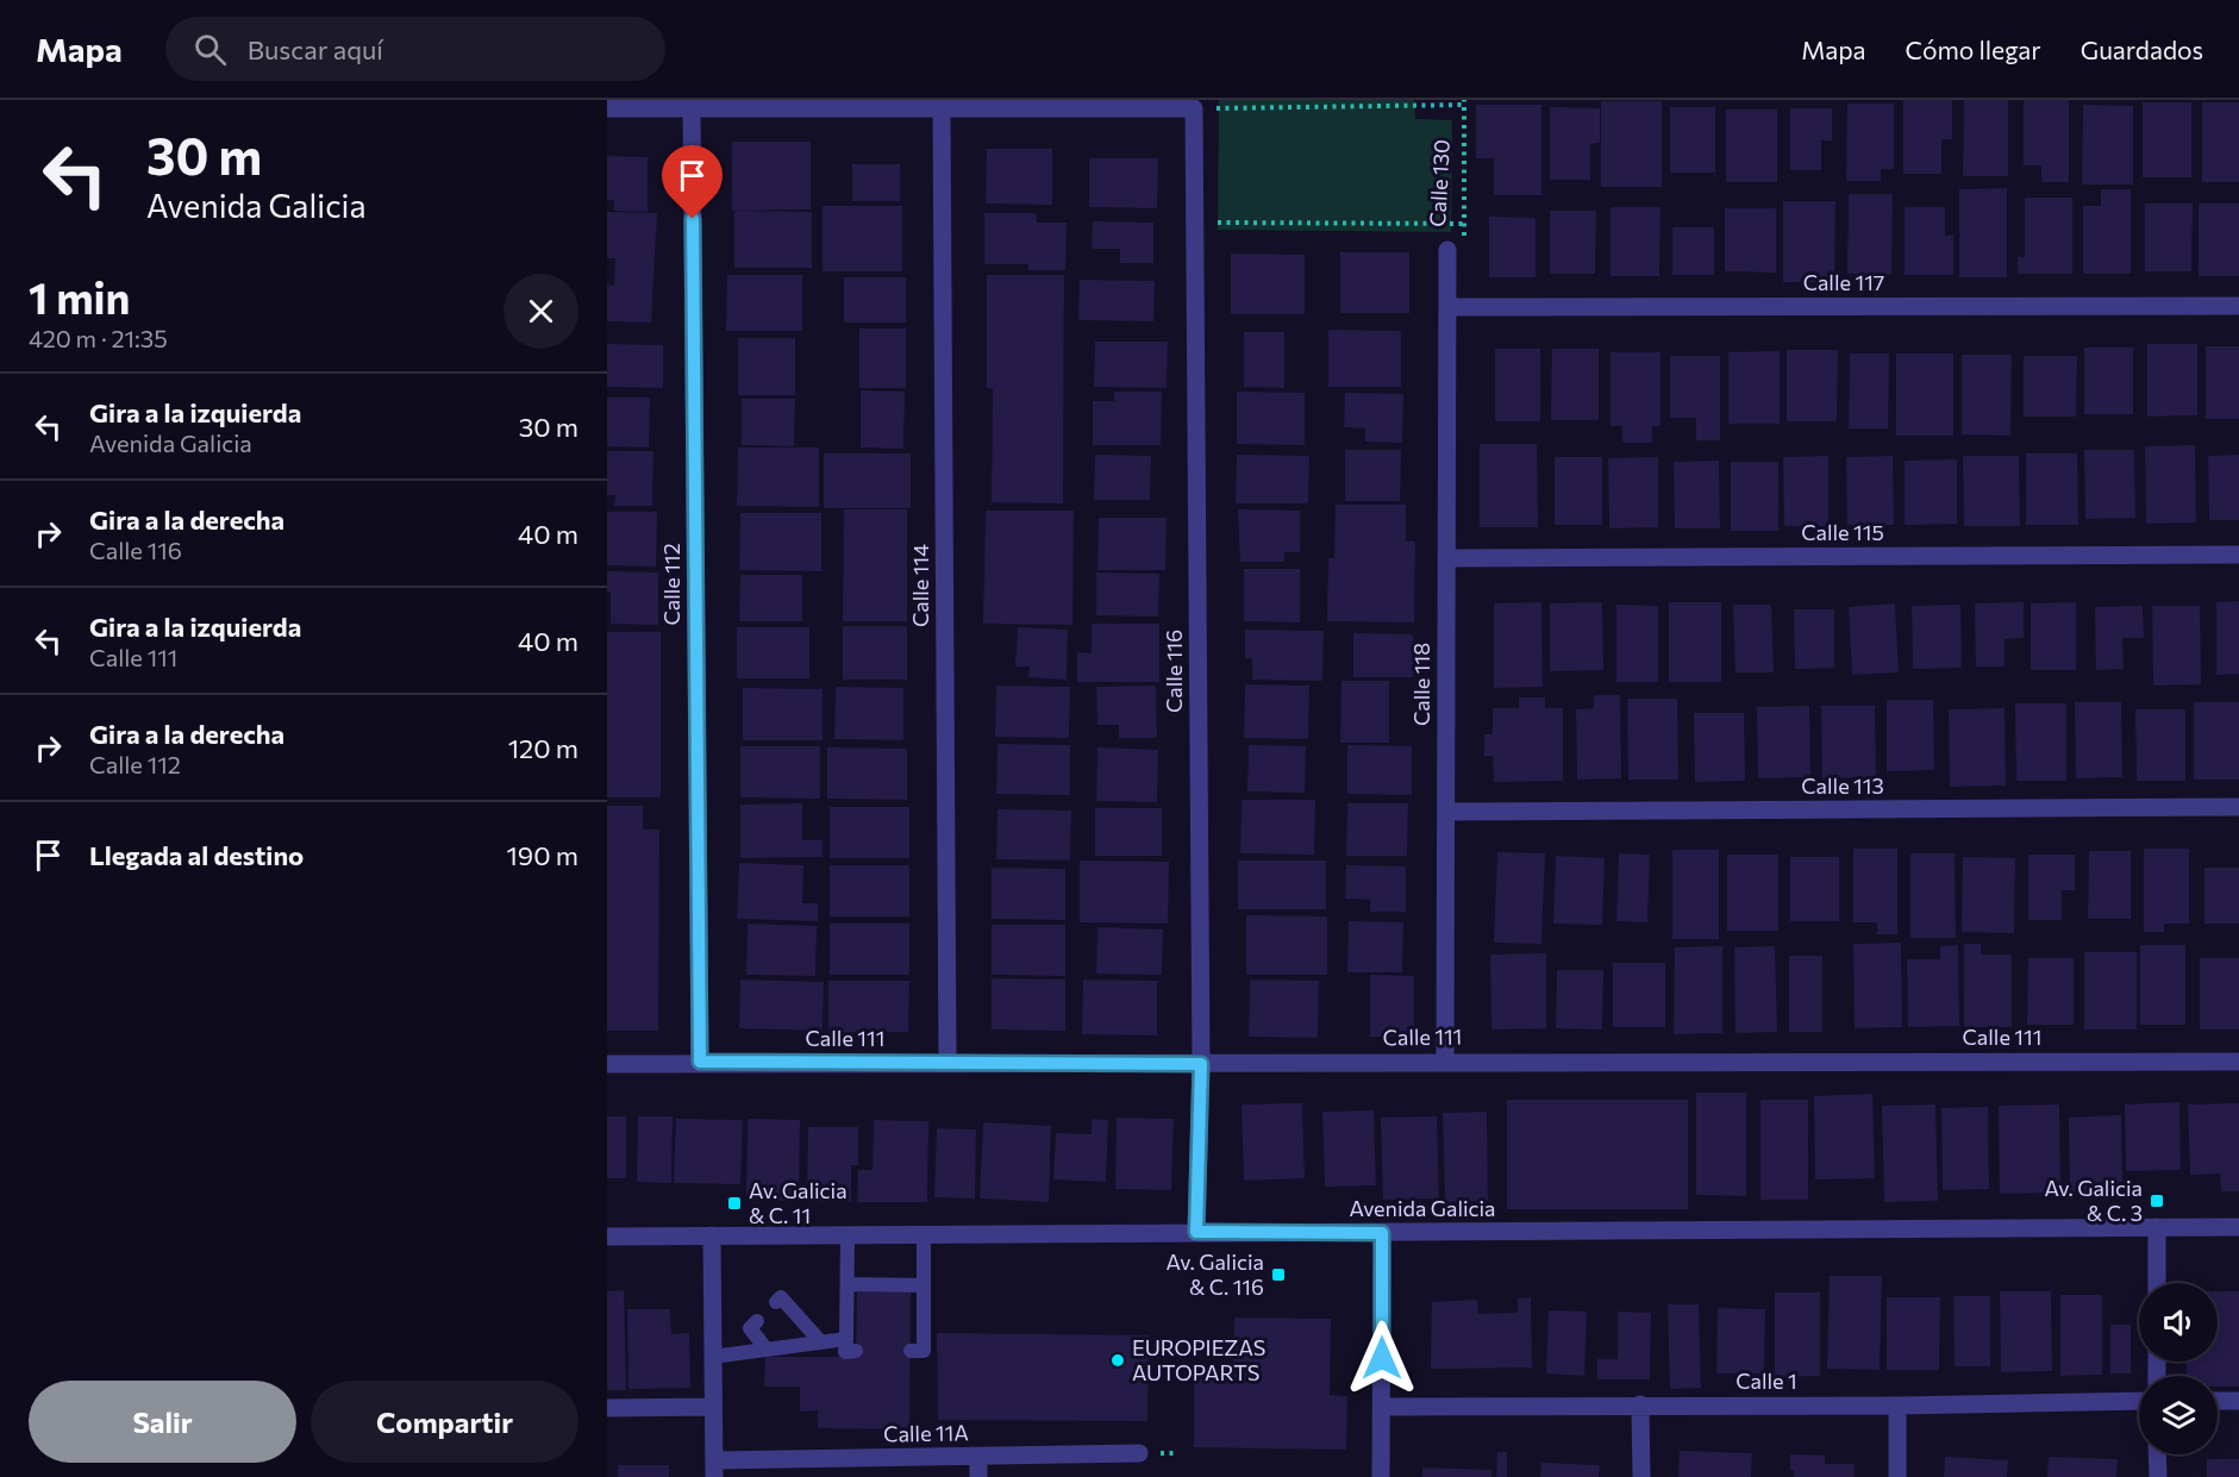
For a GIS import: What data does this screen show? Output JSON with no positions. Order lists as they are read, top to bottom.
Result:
{
  "streets": {
    "street": [
      "Calle 130",
      "Calle 117",
      "Calle 115",
      "Calle 112",
      "Calle 114",
      "Calle 116",
      "Calle 118",
      "Calle 113",
      "Calle 111",
      "Avenida Galicia",
      "Calle 1",
      "Calle 11A"
    ]
  },
  "crossings": [
    ["Calle 130", "Calle 117"],
    ["Calle 130", "Calle 118"],
    ["Calle 117", "Calle 118"],
    ["Calle 115", "Calle 118"],
    ["Calle 112", "Calle 111"],
    ["Calle 114", "Calle 111"],
    ["Calle 116", "Calle 111"],
    ["Calle 116", "Avenida Galicia"],
    ["Calle 118", "Calle 113"],
    ["Calle 118", "Calle 111"]
  ],
  "places": {
    "transit": ["Av. Galicia & C. 3", "Av. Galicia & C. 11", "Av. Galicia & C. 116"],
    "other": ["EUROPIEZAS AUTOPARTS"]
  },
  "page": {
    "header": "Mapa",
    "search": "Buscar aquí",
    "nav": ["Mapa", "Cómo llegar", "Guardados"],
    "turn": ["30 m", "Avenida Galicia"],
    "heading": ["1 min", "420 m · 21:35"],
    "list": [
      {
        "name": "Gira a la izquierda",
        "note": "Avenida Galicia",
        "value": "30 m"
      },
      {
        "name": "Gira a la derecha",
        "note": "Calle 116",
        "value": "40 m"
      },
      {
        "name": "Gira a la izquierda",
        "note": "Calle 111",
        "value": "40 m"
      },
      {
        "name": "Gira a la derecha",
        "note": "Calle 112",
        "value": "120 m"
      },
      {
        "name": "Llegada al destino",
        "value": "190 m"
      }
    ],
    "buttons": ["Salir", "Compartir"]
  }
}
